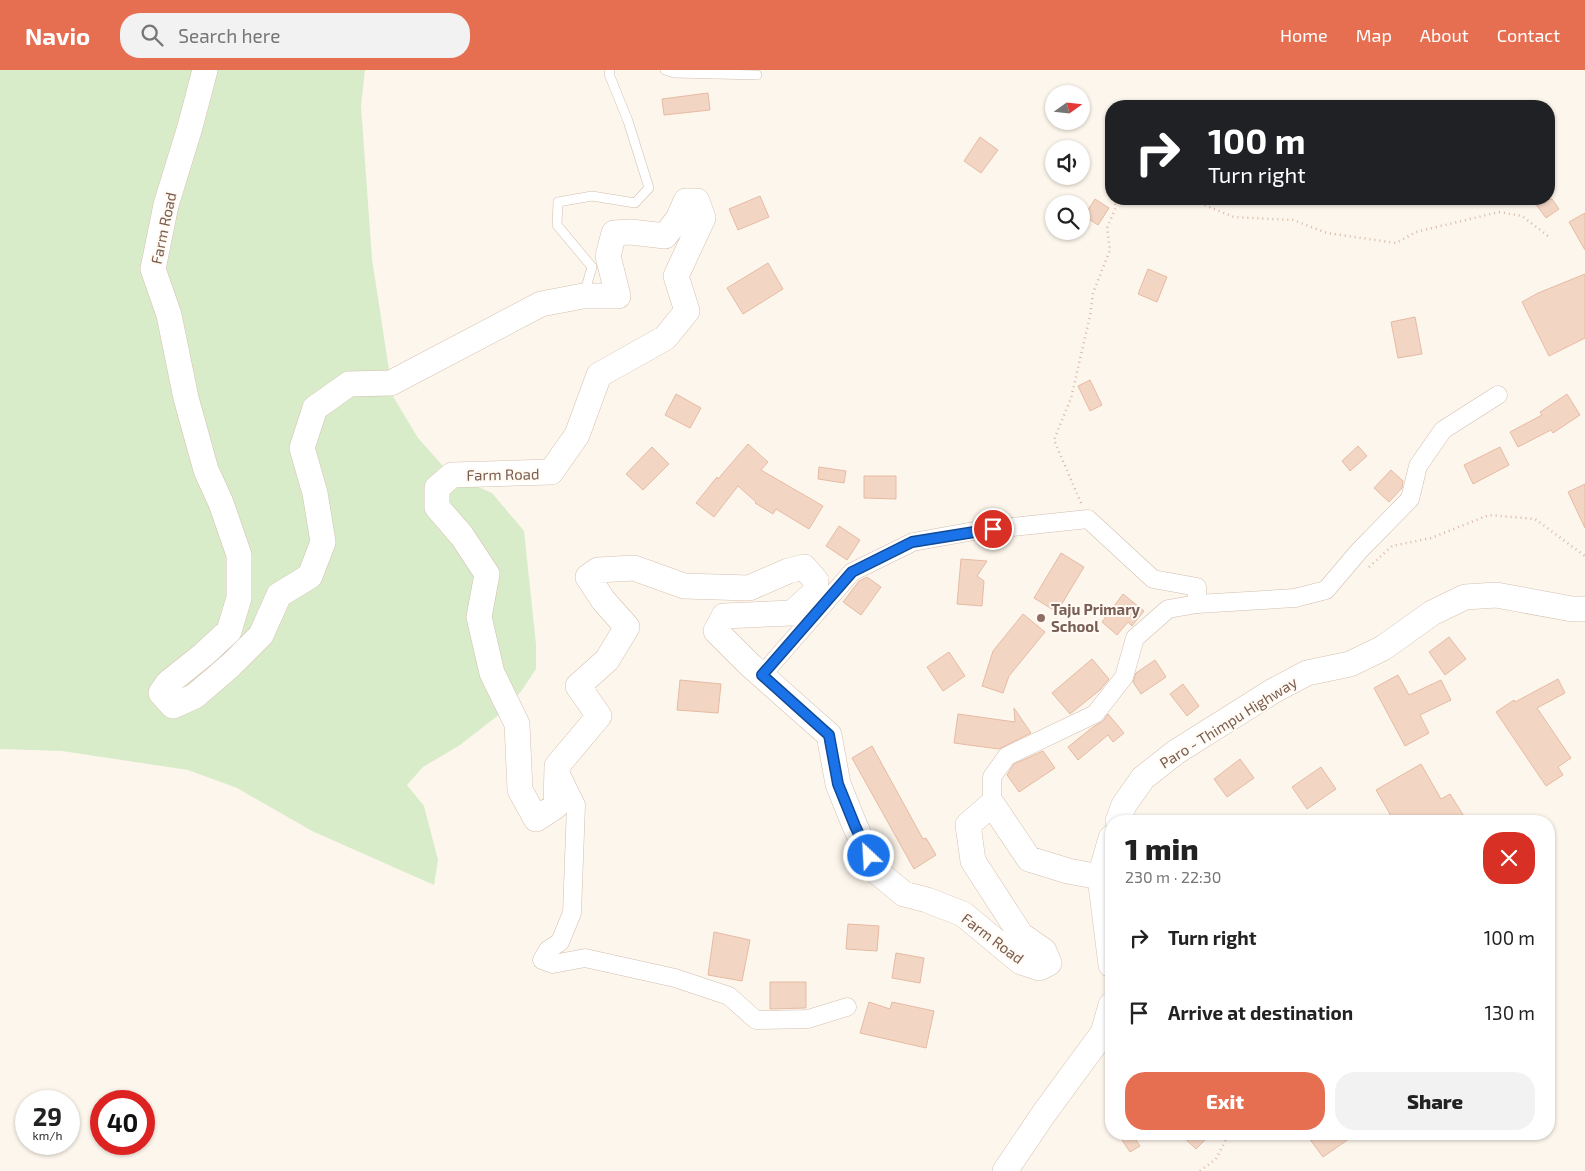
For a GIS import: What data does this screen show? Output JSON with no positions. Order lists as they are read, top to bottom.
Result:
{
  "streets": {
    "street": ["Farm Road", "Paro - Thimpu Highway"]
  },
  "places": ["Taju Primary School"],
  "north": "right",
  "page": {
    "header": "Navio",
    "search": "Search here",
    "nav": [
      "Home",
      "Map",
      "About",
      "Contact"
    ],
    "turn": ["100 m", "Turn right"],
    "heading": ["1 min", "230 m · 22:30"],
    "list": [
      {
        "name": "Turn right",
        "value": "100 m"
      },
      {
        "name": "Arrive at destination",
        "value": "130 m"
      }
    ],
    "buttons": ["Exit", "Share"],
    "speed": "29 km/h",
    "limit": "40"
  }
}
